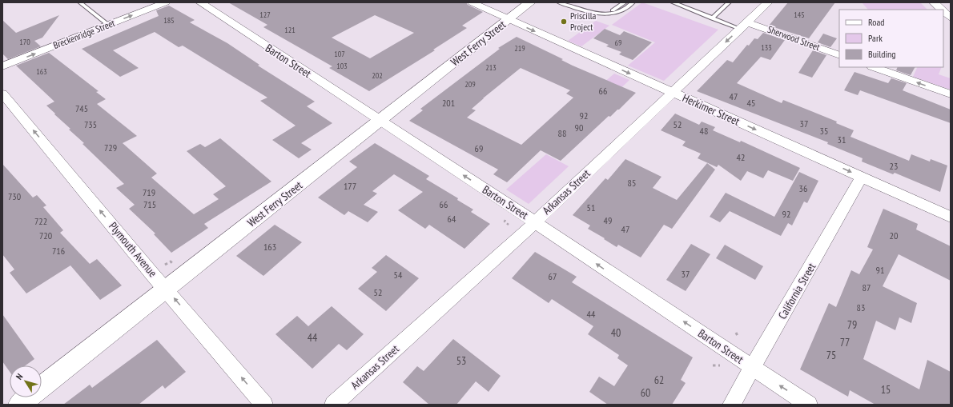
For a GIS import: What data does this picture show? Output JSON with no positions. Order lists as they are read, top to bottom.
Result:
{
  "streets": {
    "street": [
      "Breckenridge Street",
      "Sherwood Street",
      "West Ferry Street",
      "Barton Street",
      "Herkimer Street",
      "Arkansas Street",
      "Plymouth Avenue",
      "California Street"
    ]
  },
  "crossings": [
    ["Sherwood Street", "Arkansas Street"],
    ["West Ferry Street", "Barton Street"],
    ["West Ferry Street", "Herkimer Street"],
    ["West Ferry Street", "Plymouth Avenue"],
    ["Barton Street", "Arkansas Street"],
    ["Barton Street", "California Street"],
    ["Herkimer Street", "Arkansas Street"],
    ["Herkimer Street", "California Street"]
  ],
  "one_way": [
    "Breckenridge Street",
    "Barton Street",
    "Herkimer Street",
    "Plymouth Avenue"
  ],
  "places": ["Priscilla Project"],
  "house_numbers": [
    "127",
    "145",
    "185",
    "121",
    "170",
    "69",
    "133",
    "219",
    "107",
    "103",
    "213",
    "163",
    "202",
    "209",
    "66",
    "47",
    "201",
    "45",
    "745",
    "92",
    "37",
    "735",
    "52",
    "90",
    "48",
    "35",
    "88",
    "31",
    "729",
    "69",
    "42",
    "23",
    "85",
    "177",
    "36",
    "719",
    "730",
    "715",
    "66",
    "51",
    "92",
    "64",
    "49",
    "722",
    "47",
    "720",
    "20",
    "163",
    "716",
    "91",
    "37",
    "54",
    "67",
    "87",
    "52",
    "83",
    "44",
    "79",
    "40",
    "44",
    "77",
    "75",
    "53",
    "62",
    "15",
    "60"
  ],
  "legend": ["Road", "Park", "Building"],
  "north": "top left"
}
